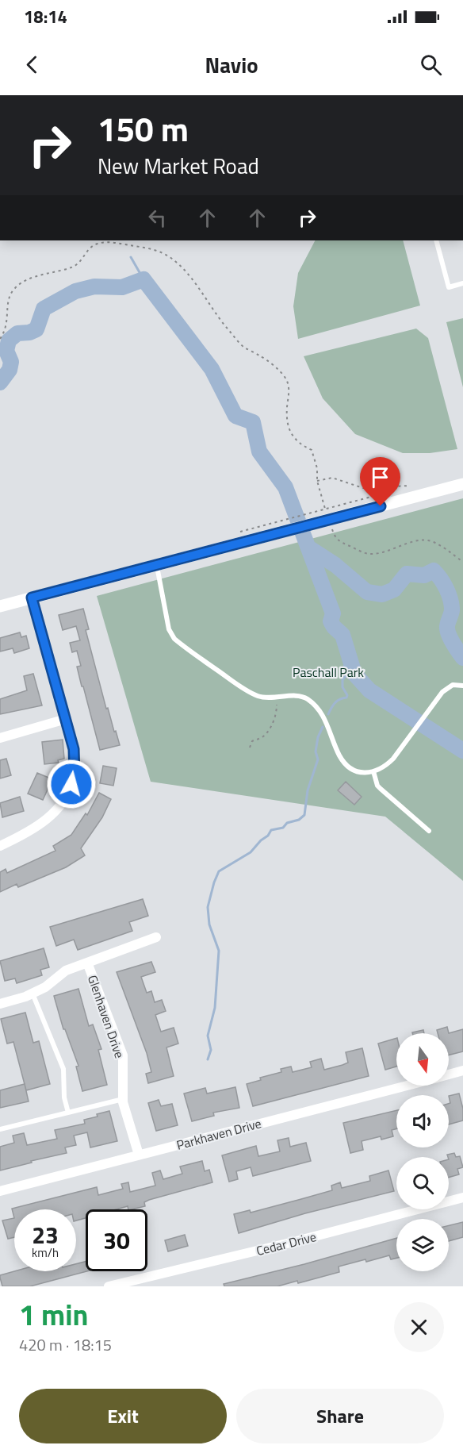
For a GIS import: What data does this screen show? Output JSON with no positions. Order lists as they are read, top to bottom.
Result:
{
  "streets": {
    "street": ["Glenhaven Drive", "Parkhaven Drive", "Cedar Drive"]
  },
  "crossings": [
    ["Glenhaven Drive", "Parkhaven Drive"]
  ],
  "parks": ["Paschall Park"],
  "north": "bottom",
  "page": {
    "status": "18:14",
    "header": "Navio",
    "turn": ["150 m", "New Market Road"],
    "speed": "23 km/h",
    "limit": "30",
    "heading": ["1 min", "420 m · 18:15"],
    "buttons": ["Exit", "Share"]
  }
}
